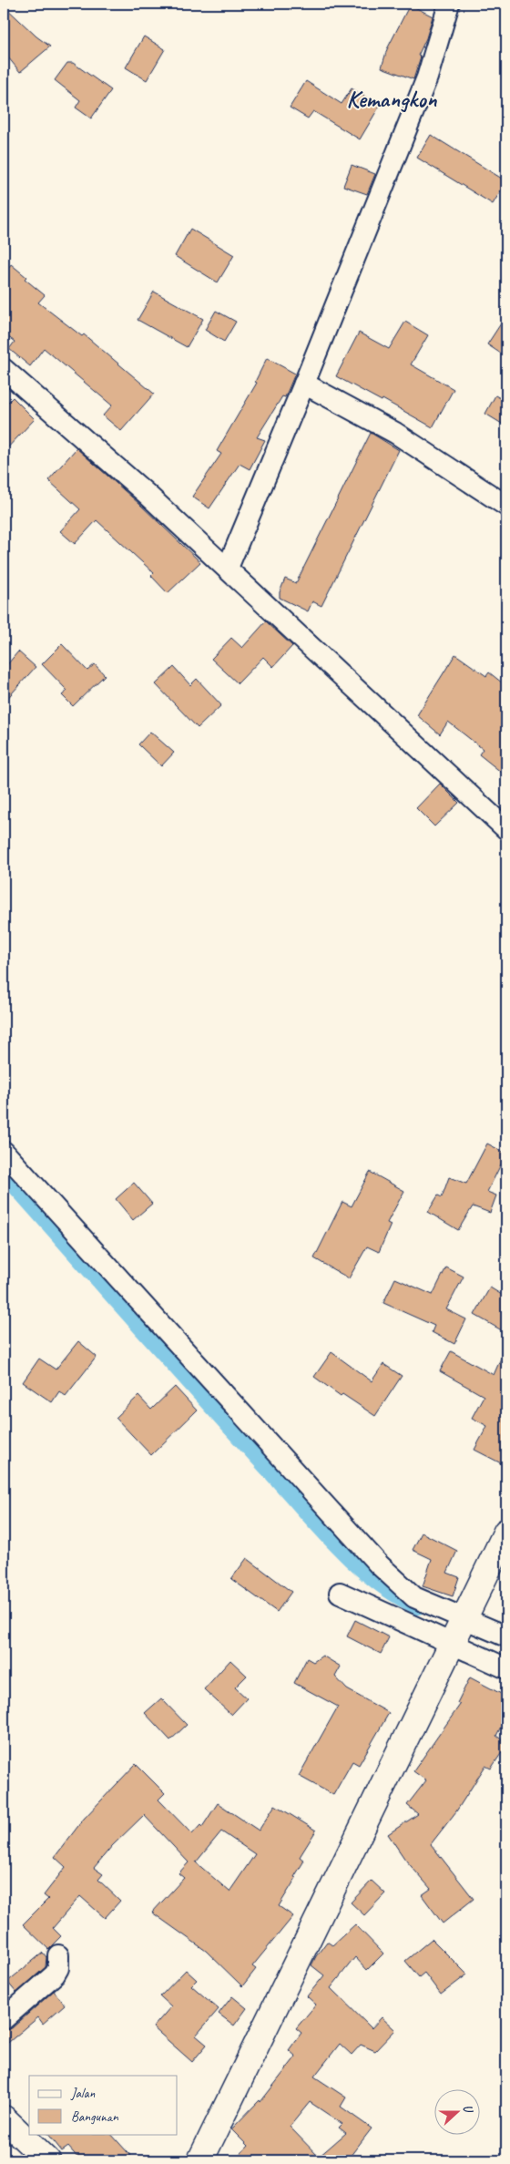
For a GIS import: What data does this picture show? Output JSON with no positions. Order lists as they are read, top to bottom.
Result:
{
  "districts": ["Kemangkon"],
  "legend": ["Jalan", "Bangunan"],
  "north": "right"
}
